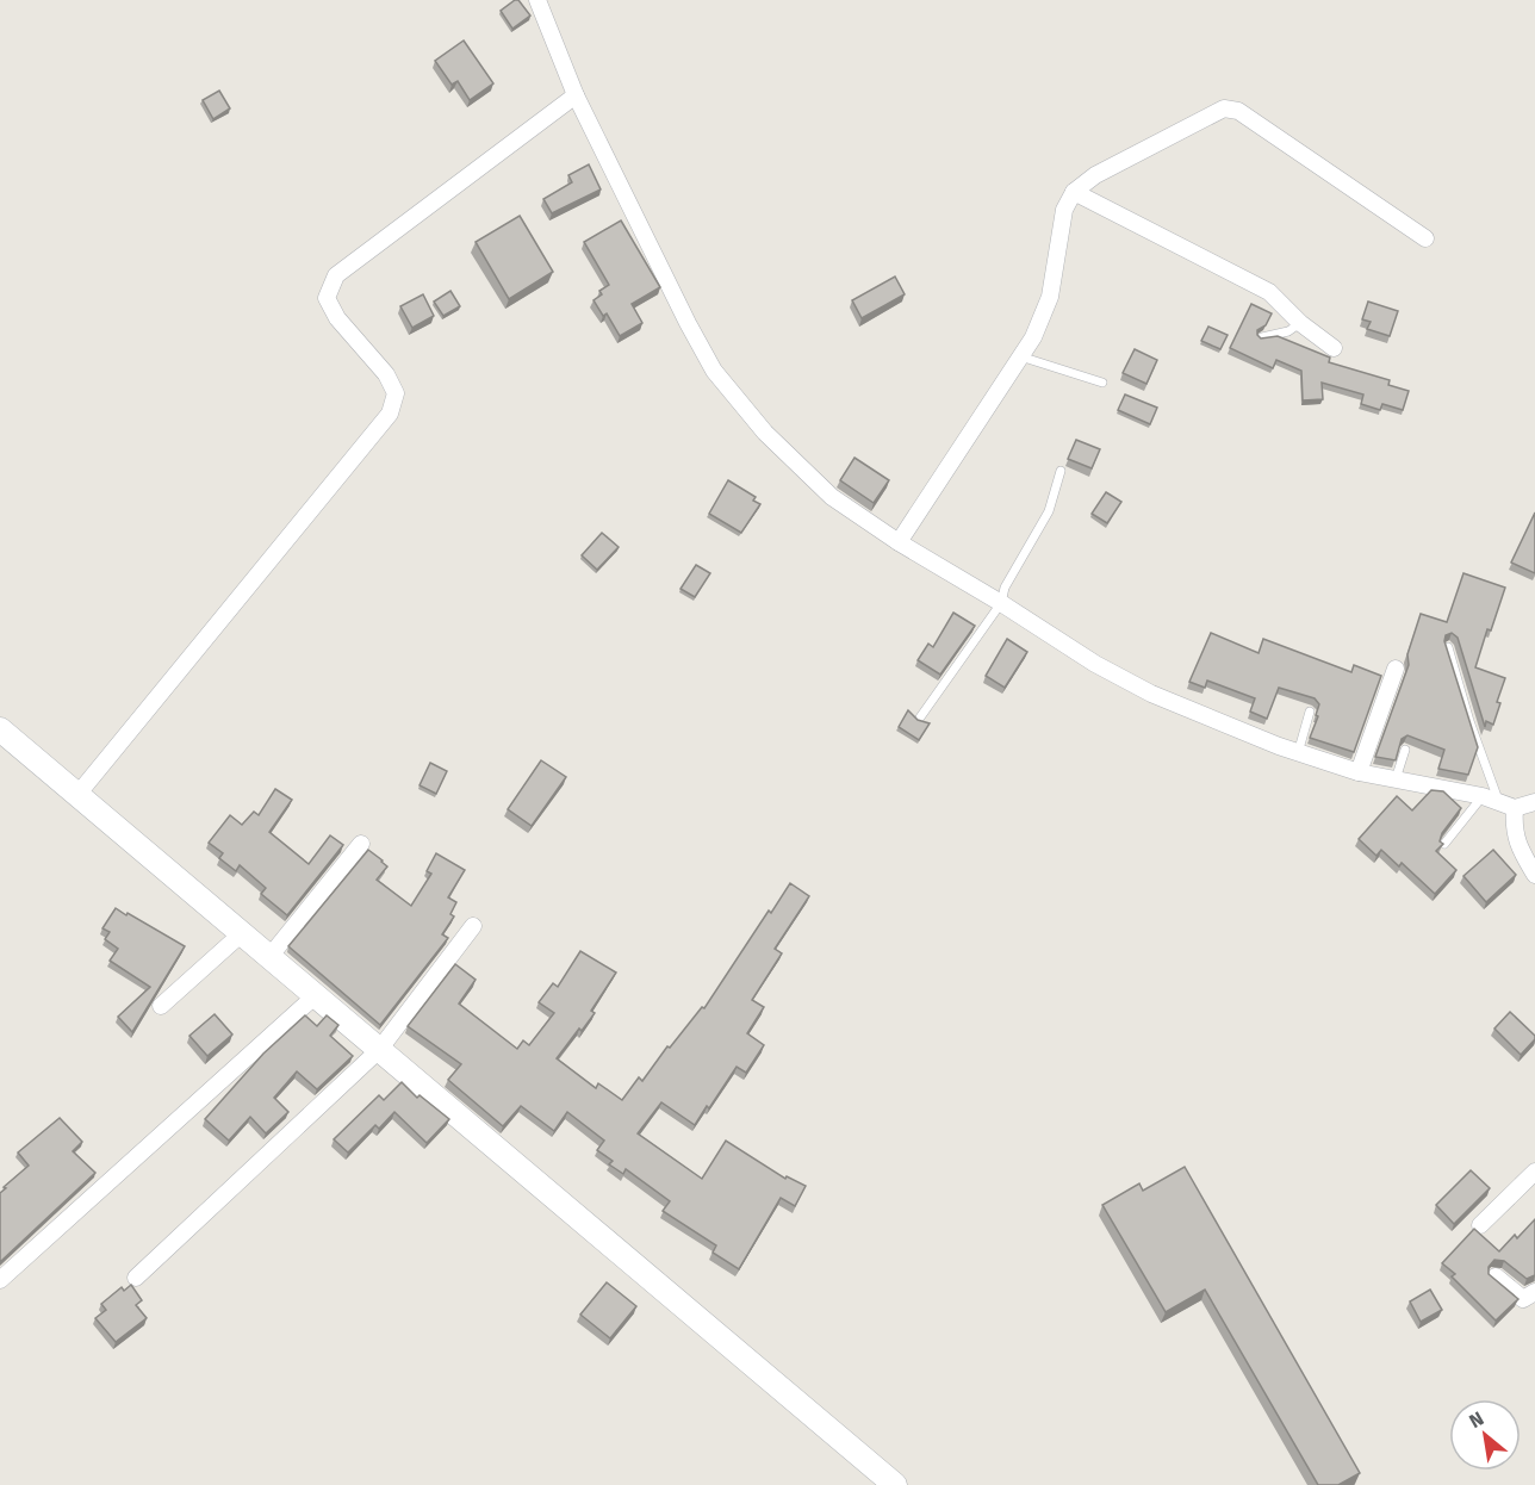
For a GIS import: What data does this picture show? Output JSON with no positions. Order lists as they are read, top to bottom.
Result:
{
  "north": "top left"
}
